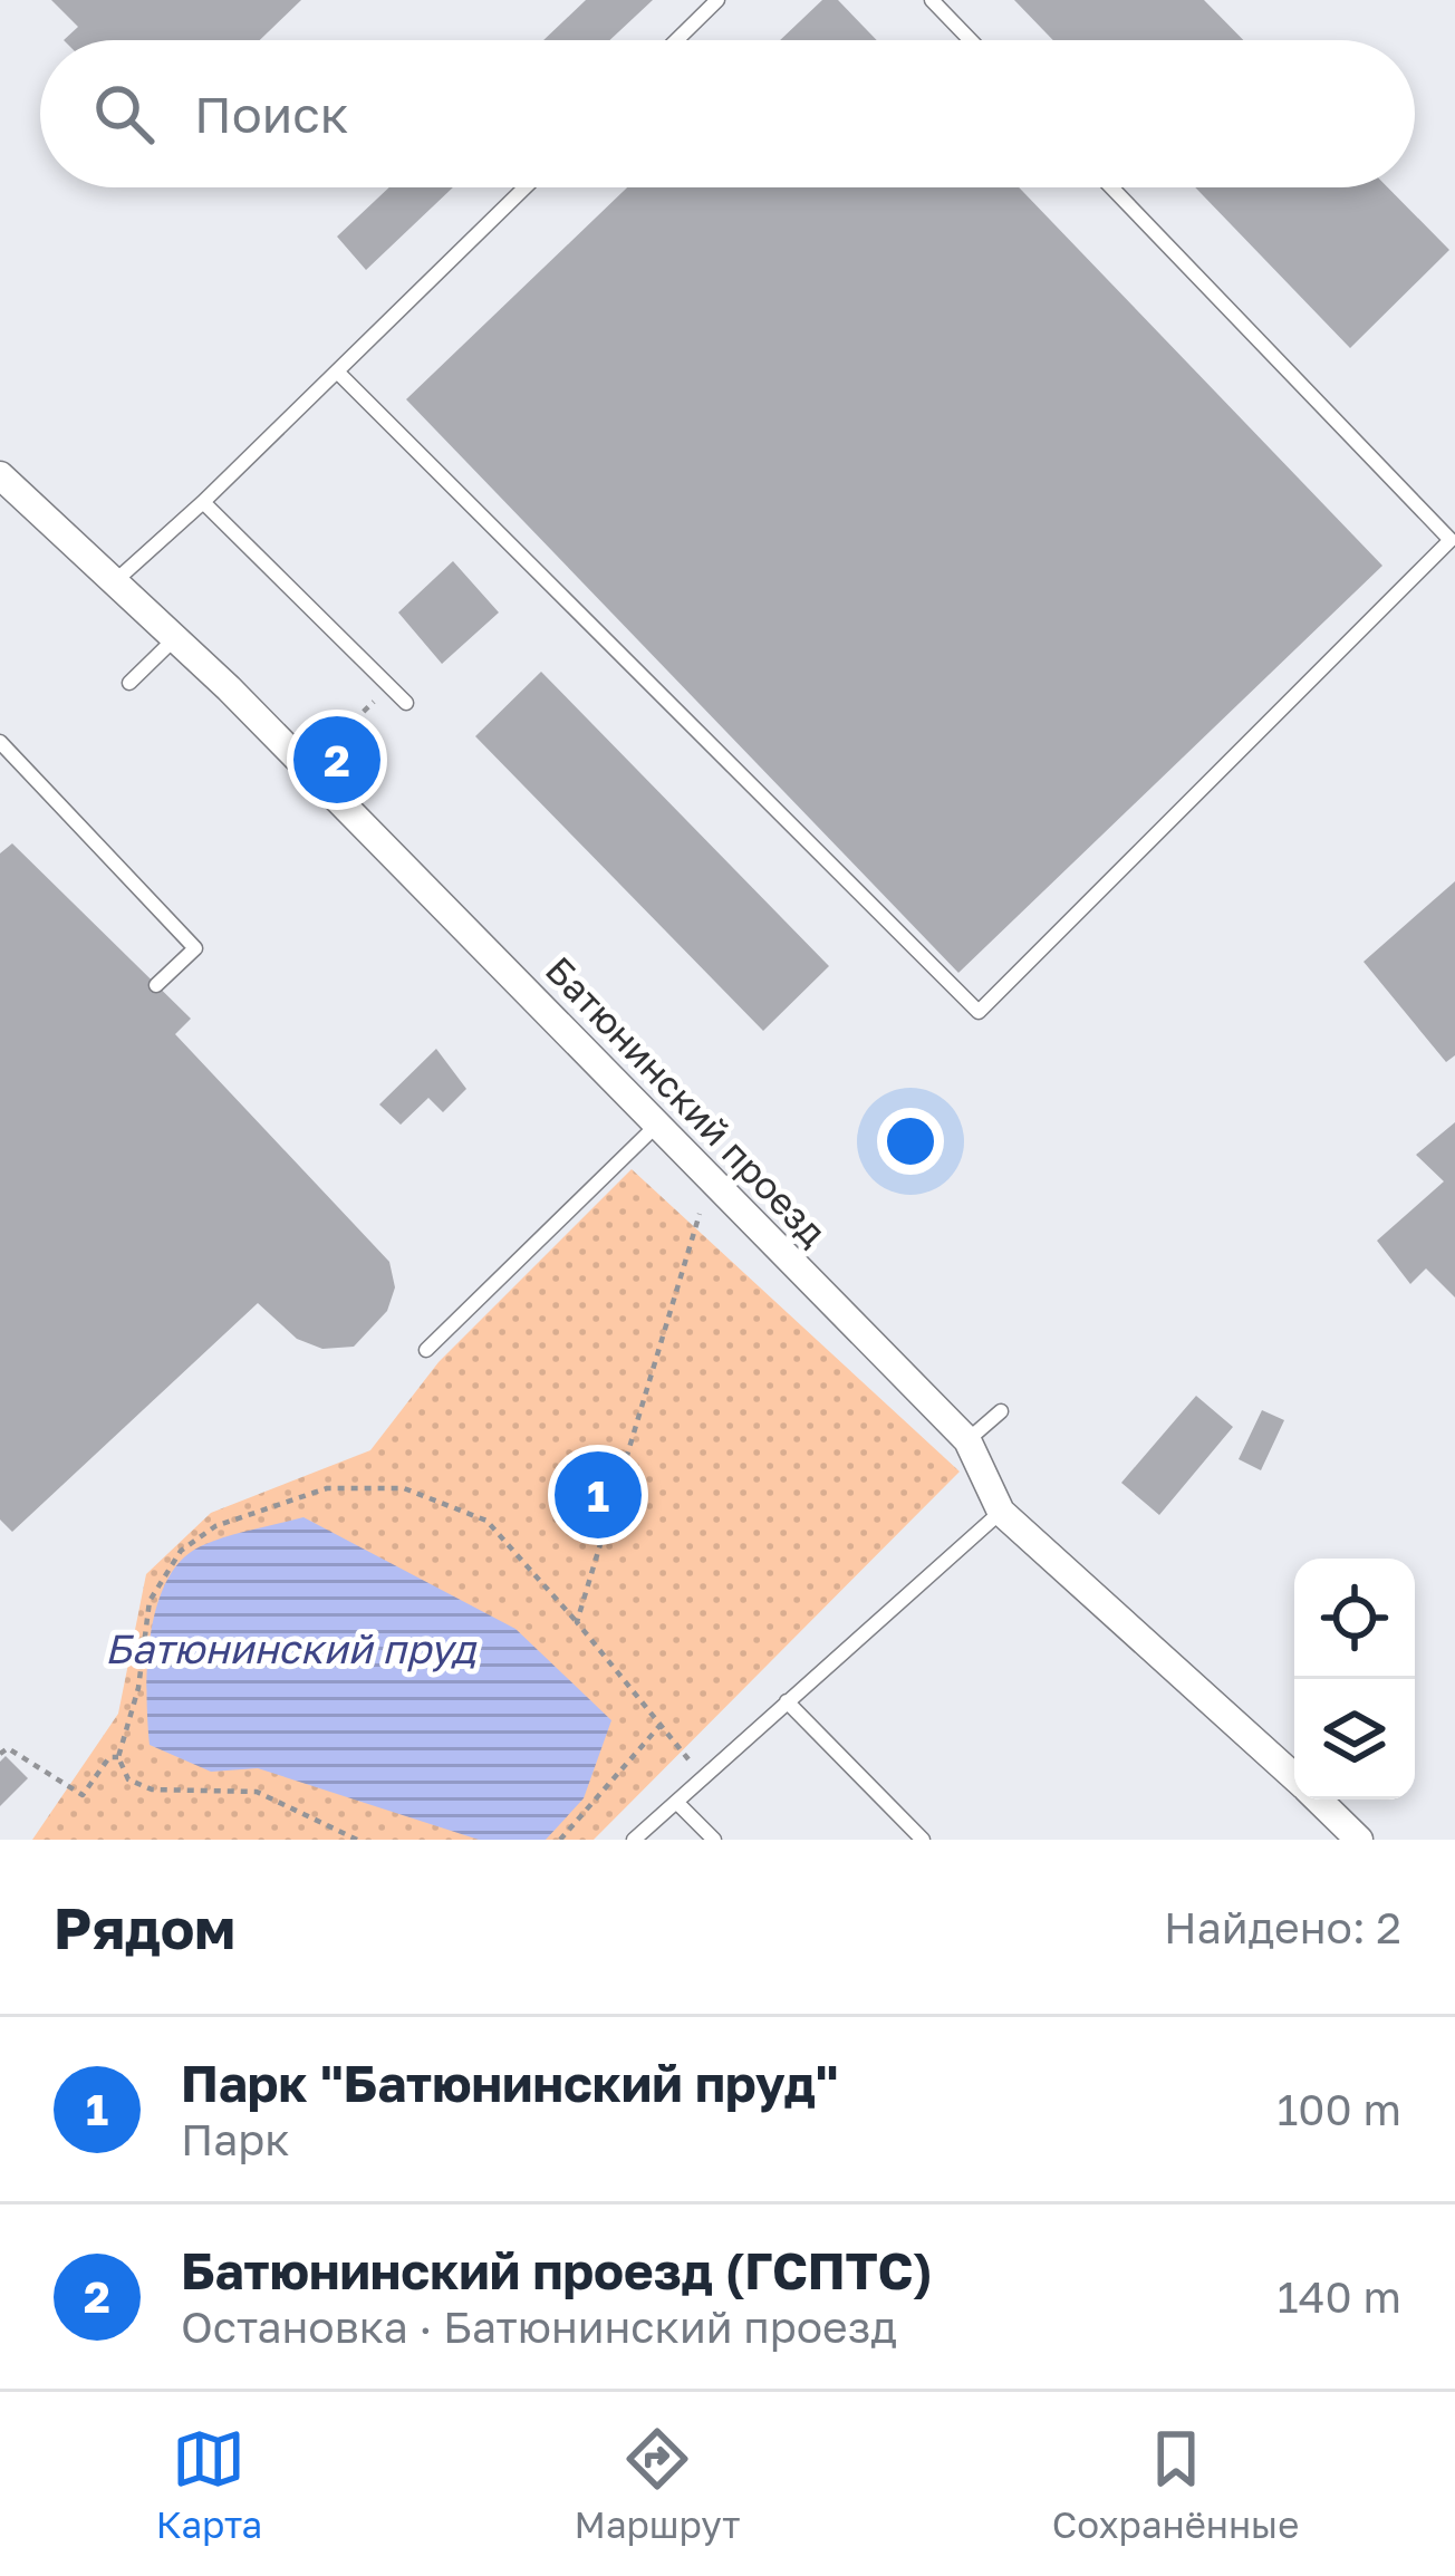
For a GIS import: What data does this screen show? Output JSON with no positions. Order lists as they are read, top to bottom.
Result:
{
  "streets": {
    "street": ["Батюнинский проезд"]
  },
  "water": ["Батюнинский пруд"],
  "page": {
    "search": "Поиск",
    "pins": ["2", "1"],
    "heading": ["Рядом", "Найдено: 2"],
    "list": [
      {
        "mark": "1",
        "name": "Парк \"Батюнинский пруд\"",
        "note": "Парк",
        "value": "100 m"
      },
      {
        "mark": "2",
        "name": "Батюнинский проезд (ГСПТС)",
        "note": "Остановка · Батюнинский проезд",
        "value": "140 m"
      }
    ],
    "nav": ["Карта", "Маршрут", "Сохранённые"]
  }
}
